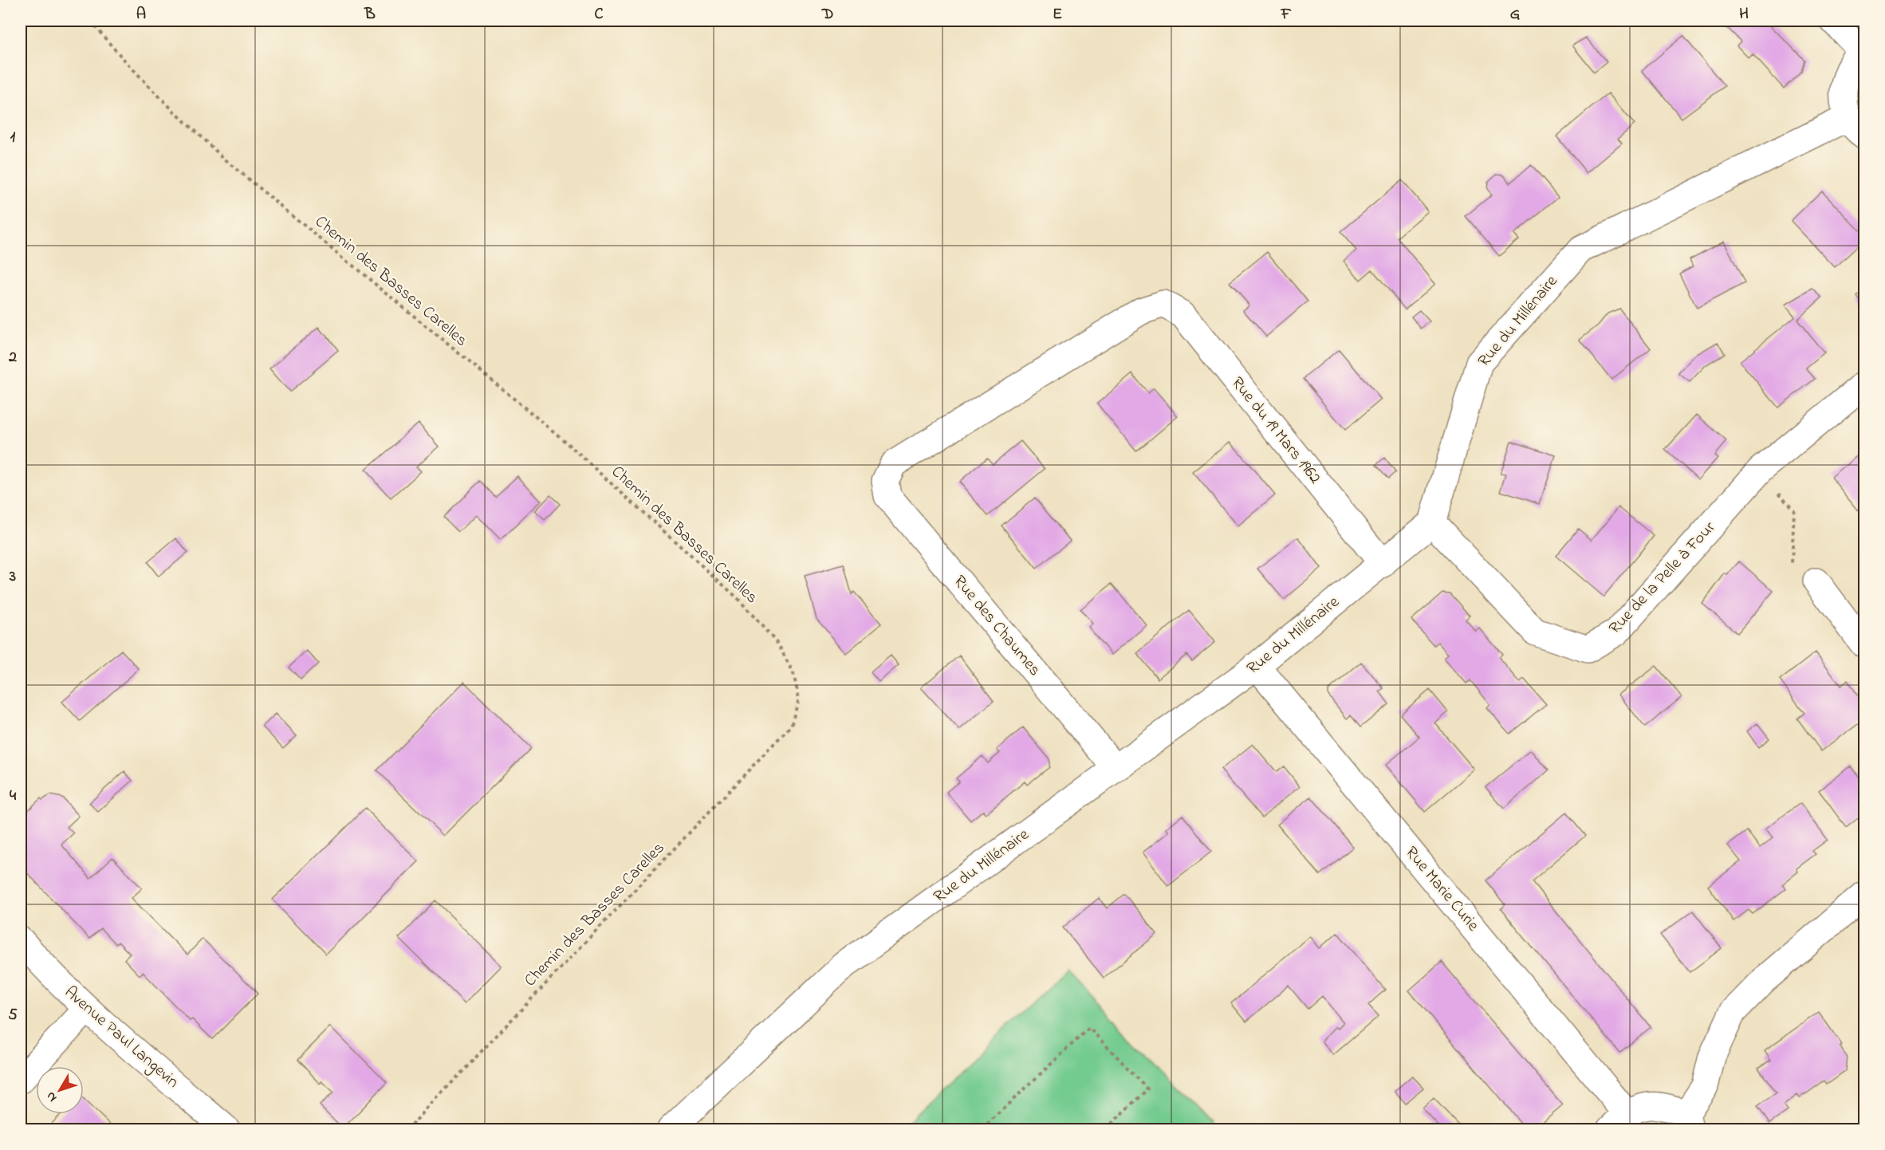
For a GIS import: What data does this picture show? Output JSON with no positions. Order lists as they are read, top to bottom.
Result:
{
  "streets": {
    "street": [
      "Rue du Millénaire",
      "Rue du 19 Mars 1962",
      "Rue de la Pelle à Four",
      "Rue des Chaumes",
      "Rue Marie Curie",
      "Avenue Paul Langevin"
    ],
    "path": ["Chemin des Basses Carelles"]
  },
  "crossings": [
    ["Rue du Millénaire", "Rue du 19 Mars 1962"],
    ["Rue du Millénaire", "Rue de la Pelle à Four"],
    ["Rue du Millénaire", "Rue des Chaumes"],
    ["Rue du Millénaire", "Rue Marie Curie"],
    ["Rue du 19 Mars 1962", "Rue des Chaumes"]
  ],
  "north": "bottom left",
  "grid": {
    "columns": [
      "A",
      "B",
      "C",
      "D",
      "E",
      "F",
      "G",
      "H"
    ],
    "rows": [
      "1",
      "2",
      "3",
      "4",
      "5"
    ]
  }
}
